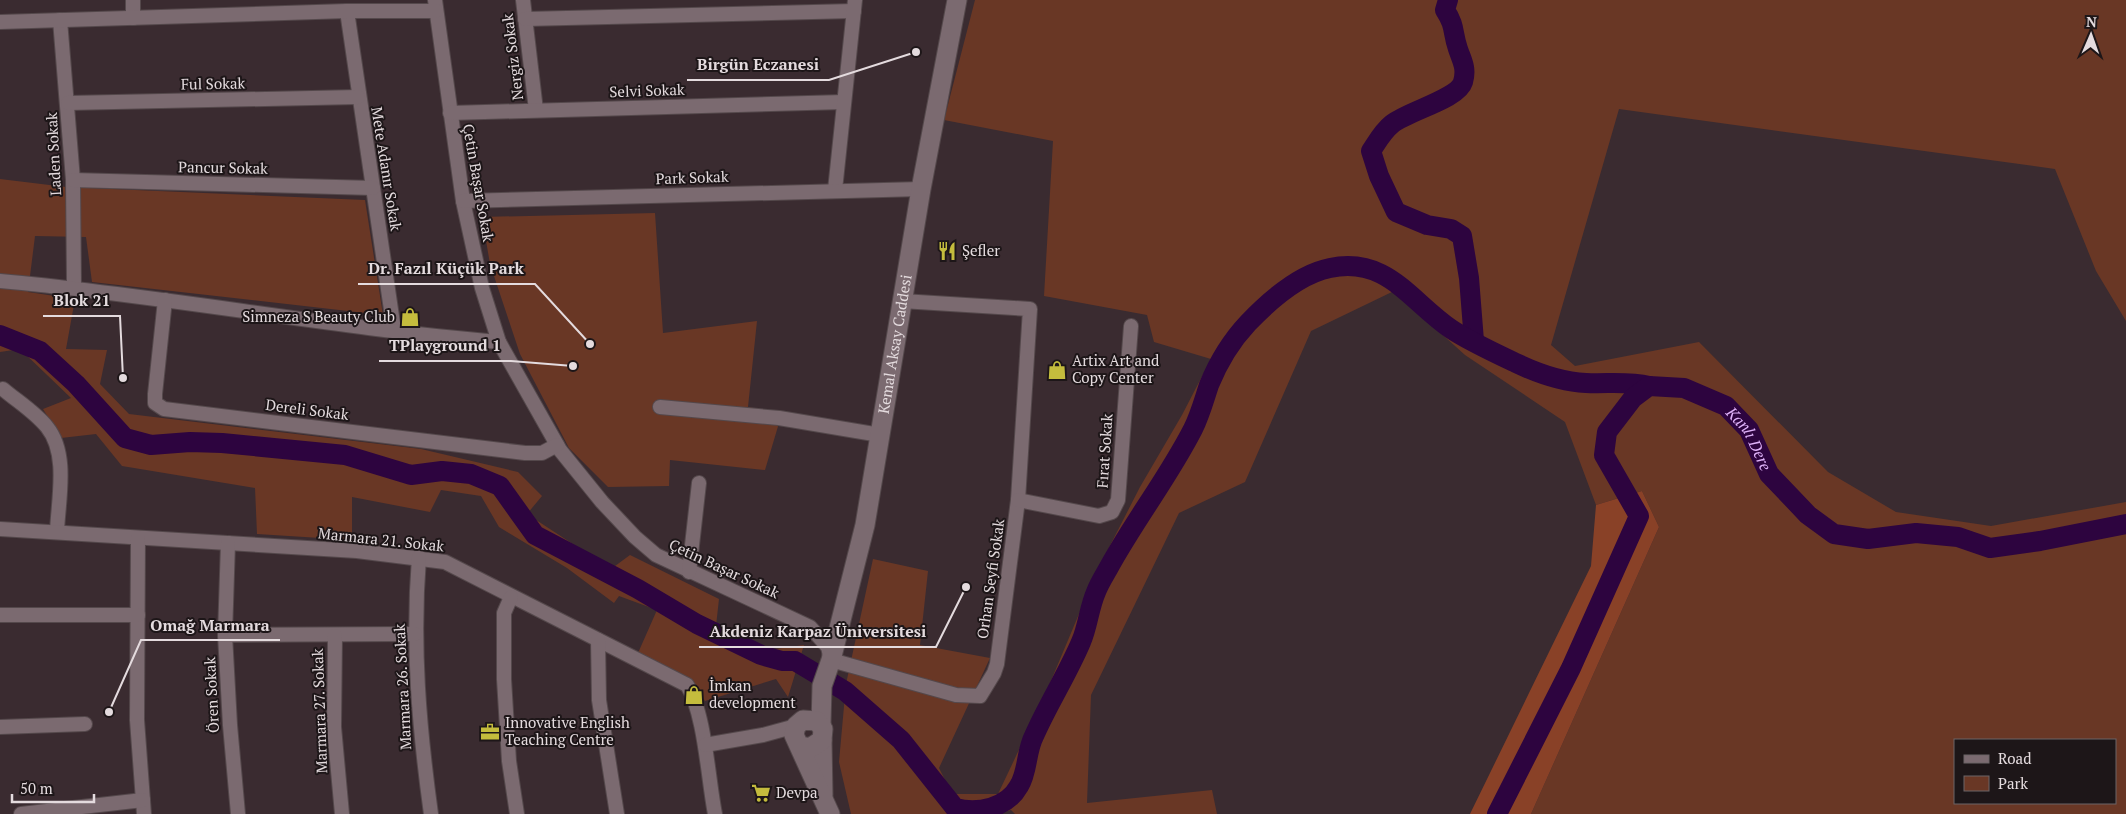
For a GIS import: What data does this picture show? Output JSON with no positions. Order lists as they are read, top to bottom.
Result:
{
  "streets": {
    "main road": ["Kemal Aksay Caddesi"],
    "street": [
      "Nergiz Sokak",
      "Ful Sokak",
      "Selvi Sokak",
      "Laden Sokak",
      "Pancur Sokak",
      "Mete Adanır Sokak",
      "Park Sokak",
      "Çetin Başar Sokak",
      "Dereli Sokak",
      "Fırat Sokak",
      "Marmara 21. Sokak",
      "Orhan Seyfi Sokak",
      "Marmara 26. Sokak",
      "Ören Sokak",
      "Marmara 27. Sokak"
    ]
  },
  "crossings": [
    ["Nergiz Sokak", "Selvi Sokak"],
    ["Ful Sokak", "Laden Sokak"],
    ["Ful Sokak", "Mete Adanır Sokak"],
    ["Selvi Sokak", "Çetin Başar Sokak"],
    ["Laden Sokak", "Pancur Sokak"],
    ["Pancur Sokak", "Mete Adanır Sokak"],
    ["Park Sokak", "Çetin Başar Sokak"],
    ["Park Sokak", "Kemal Aksay Caddesi"],
    ["Çetin Başar Sokak", "Kemal Aksay Caddesi"],
    ["Çetin Başar Sokak", "Dereli Sokak"],
    ["Çetin Başar Sokak", "Orhan Seyfi Sokak"],
    ["Kemal Aksay Caddesi", "Orhan Seyfi Sokak"],
    ["Fırat Sokak", "Orhan Seyfi Sokak"],
    ["Marmara 21. Sokak", "Marmara 26. Sokak"],
    ["Marmara 21. Sokak", "Ören Sokak"]
  ],
  "water": ["Kanlı Dere"],
  "places": {
    "other": [
      "Birgün Eczanesi",
      "Dr. Fazıl Küçük Park",
      "TPlayground 1",
      "Blok 21",
      "Akdeniz Karpaz Üniversitesi",
      "Omağ Marmara"
    ],
    "restaurant": ["Şefler"],
    "shop": ["Simneza S Beauty Club", "Artix Art and Copy Center", "İmkan development"],
    "office": ["Innovative English Teaching Centre"],
    "supermarket": ["Devpa"]
  },
  "legend": ["Road", "Park"],
  "scale_bar": "50 m",
  "north": "top"
}
